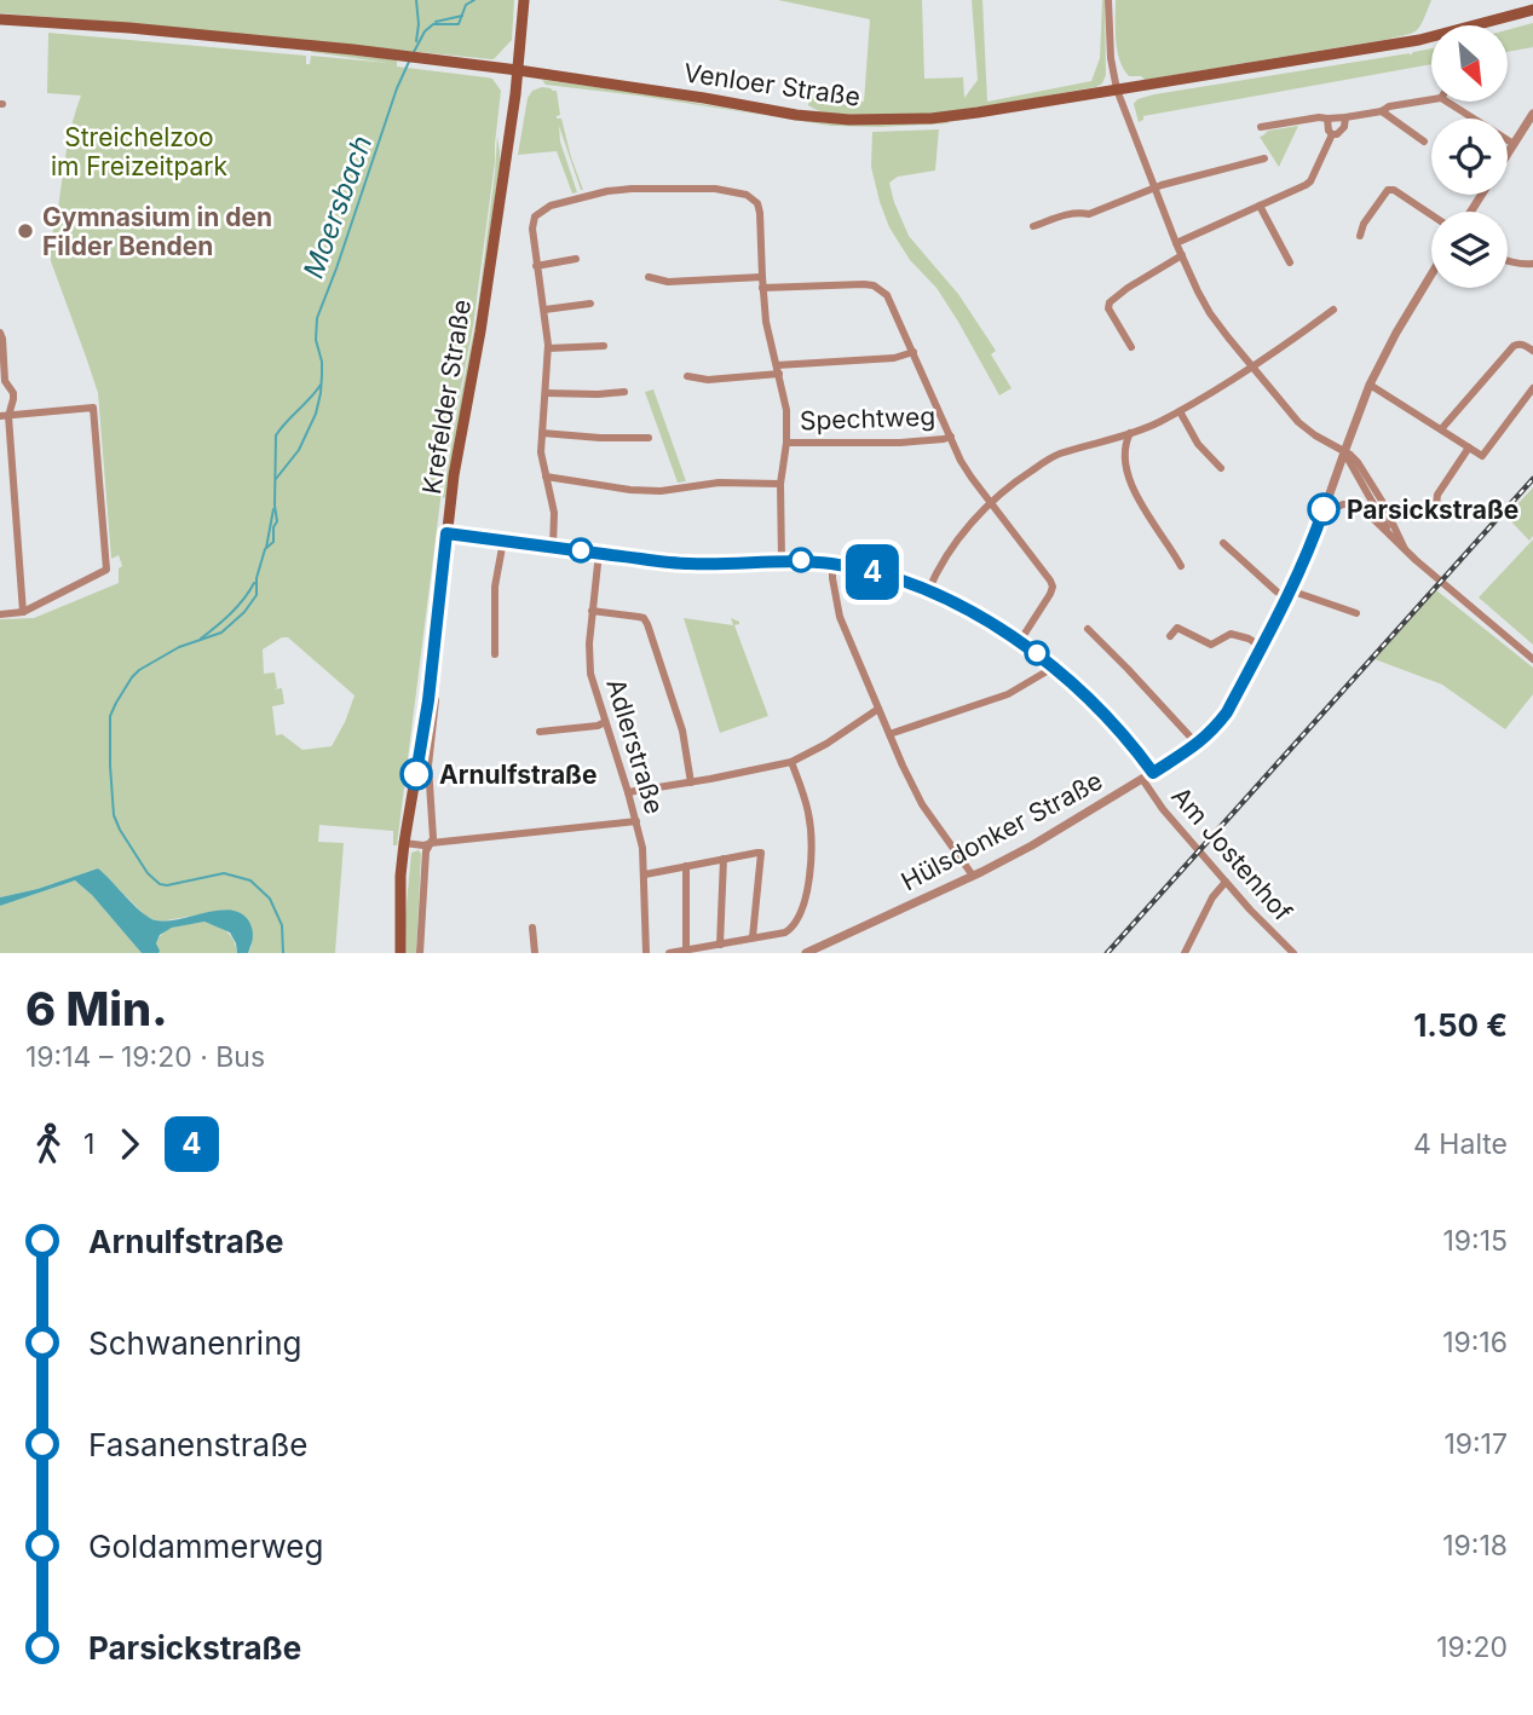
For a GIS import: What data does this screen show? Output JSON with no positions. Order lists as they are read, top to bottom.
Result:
{
  "streets": {
    "main road": ["Venloer Straße", "Krefelder Straße"],
    "street": [
      "Spechtweg",
      "Adlerstraße",
      "Hülsdonker Straße",
      "Am Jostenhof"
    ]
  },
  "crossings": [
    ["Venloer Straße", "Krefelder Straße"],
    ["Hülsdonker Straße", "Am Jostenhof"]
  ],
  "water": ["Moersbach"],
  "parks": ["Streichelzoo im Freizeitpark"],
  "places": ["Gymnasium in den Filder Benden", "Parsickstraße", "Arnulfstraße"],
  "lines": ["bus line 4"],
  "north": "bottom right",
  "page": {
    "on_map": "4",
    "heading": ["6 Min.", "19:14 – 19:20 · Bus", "1.50 €"],
    "legs": ["1", "4", "4 Halte"],
    "list": [
      {
        "name": "Arnulfstraße",
        "value": "19:15"
      },
      {
        "name": "Schwanenring",
        "value": "19:16"
      },
      {
        "name": "Fasanenstraße",
        "value": "19:17"
      },
      {
        "name": "Goldammerweg",
        "value": "19:18"
      },
      {
        "name": "Parsickstraße",
        "value": "19:20"
      }
    ]
  }
}
